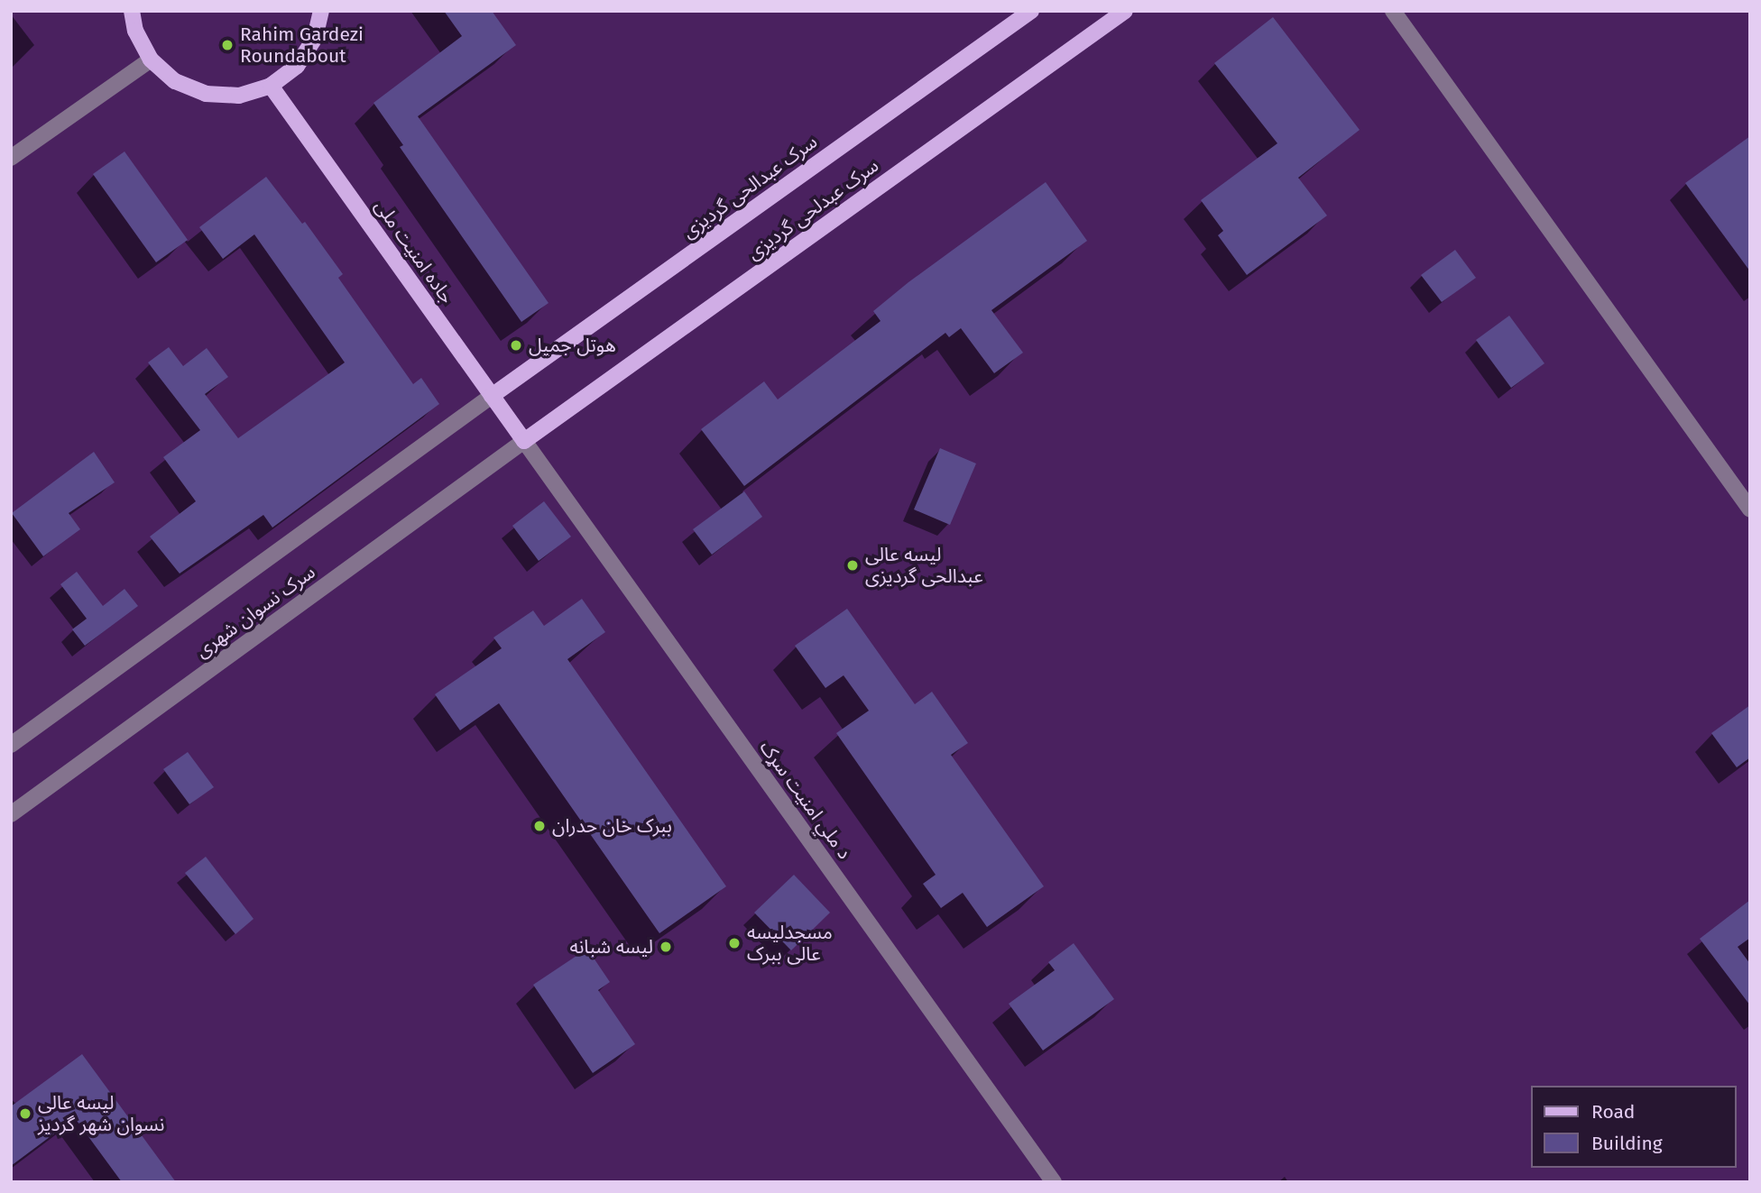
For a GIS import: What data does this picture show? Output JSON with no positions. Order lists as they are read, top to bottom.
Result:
{
  "streets": {
    "main road": ["سرک عبدالحی گردیزی", "سرک عبدلحی گردیزی", "جاده امنیت ملی"],
    "street": ["سرک نسوان شهری", "د ملي امنیت سړک"]
  },
  "crossings": [
    ["سرک عبدالحی گردیزی", "جاده امنیت ملی"],
    ["سرک عبدالحی گردیزی", "سرک نسوان شهری"],
    ["سرک عبدلحی گردیزی", "جاده امنیت ملی"],
    ["سرک عبدلحی گردیزی", "سرک نسوان شهری"],
    ["سرک عبدلحی گردیزی", "د ملي امنیت سړک"],
    ["جاده امنیت ملی", "سرک نسوان شهری"],
    ["جاده امنیت ملی", "د ملي امنیت سړک"],
    ["سرک نسوان شهری", "د ملي امنیت سړک"]
  ],
  "places": [
    "Rahim Gardezi Roundabout",
    "هوتل جمیل",
    "لیسه عالی عبدالحی گردیزی",
    "ببرک خان حدران",
    "مسجدلیسه عالی ببرک",
    "لیسه شبانه",
    "لیسه عالی نسوان شهر گردیز"
  ],
  "legend": ["Road", "Building"]
}
